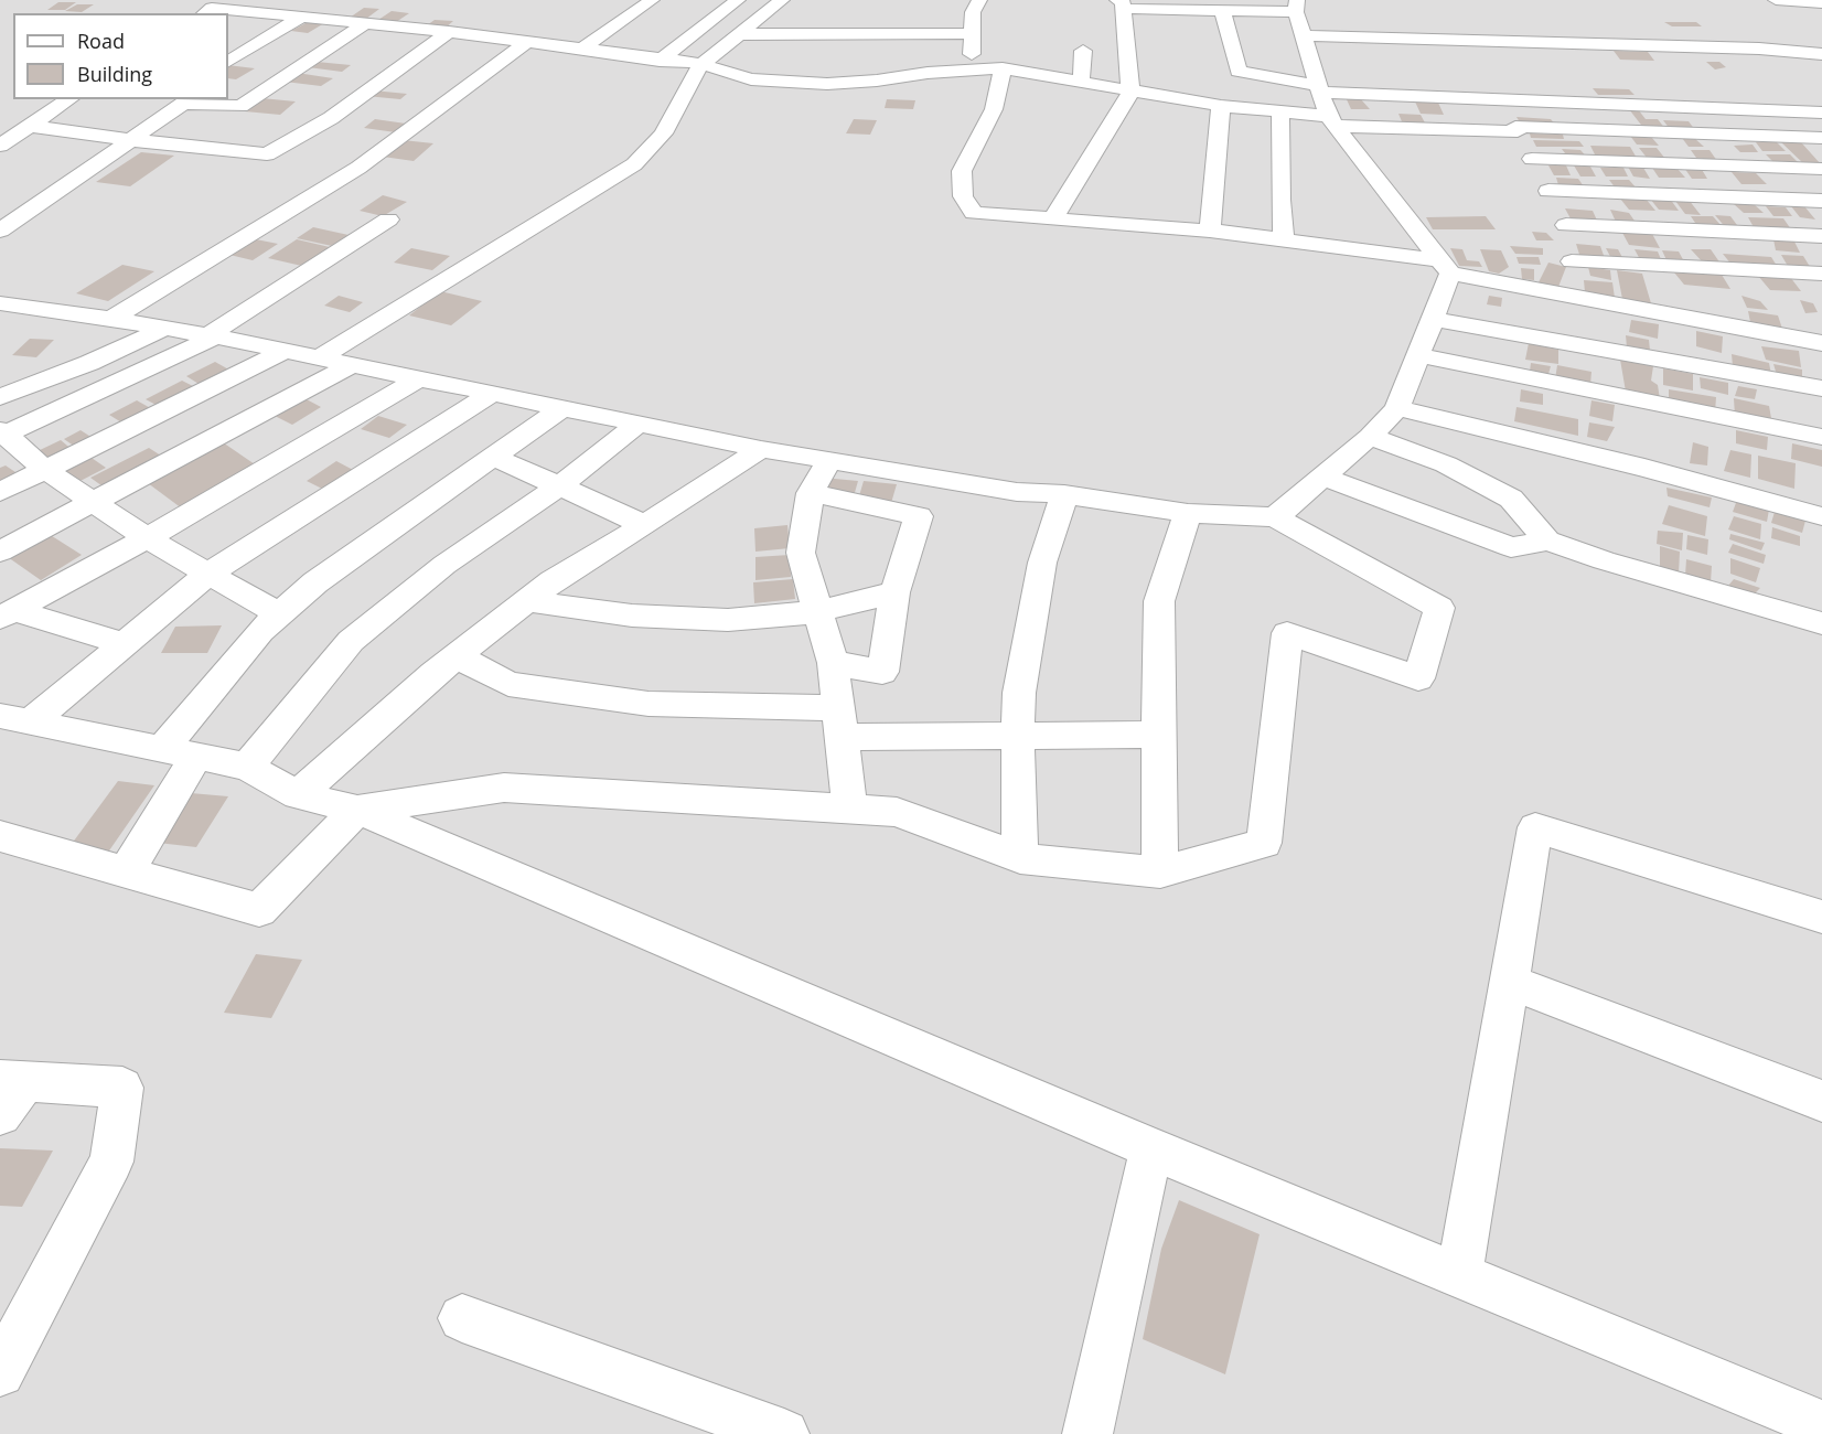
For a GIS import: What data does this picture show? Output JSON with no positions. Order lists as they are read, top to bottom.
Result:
{
  "legend": ["Road", "Building"]
}
